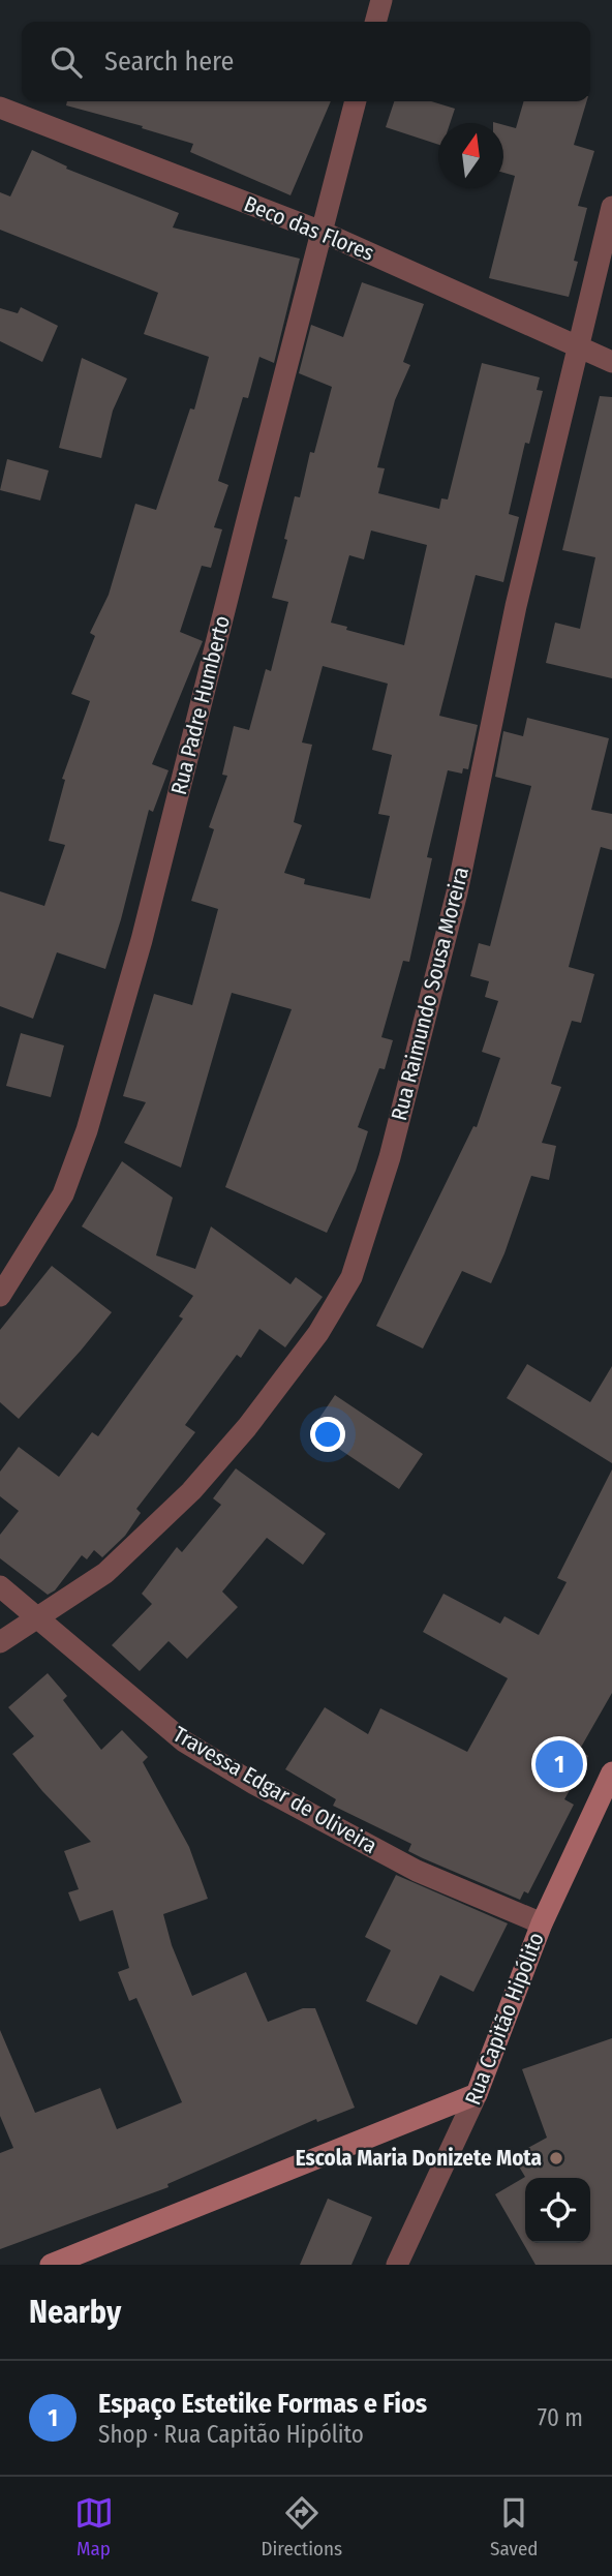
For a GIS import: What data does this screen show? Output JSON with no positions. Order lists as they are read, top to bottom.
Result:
{
  "streets": {
    "main road": ["Rua Capitão Hipólito"],
    "street": [
      "Beco das Flores",
      "Rua Padre Humberto",
      "Rua Raimundo Sousa Moreira",
      "Travessa Edgar de Oliveira"
    ]
  },
  "crossings": [
    ["Beco das Flores", "Rua Padre Humberto"],
    ["Beco das Flores", "Rua Raimundo Sousa Moreira"],
    ["Rua Raimundo Sousa Moreira", "Travessa Edgar de Oliveira"],
    ["Travessa Edgar de Oliveira", "Rua Capitão Hipólito"]
  ],
  "places": ["Escola Maria Donizete Mota"],
  "north": "top",
  "page": {
    "search": "Search here",
    "pins": "1",
    "heading": "Nearby",
    "list": [
      {
        "mark": "1",
        "name": "Espaço Estetike Formas e Fios",
        "note": "Shop · Rua Capitão Hipólito",
        "value": "70 m"
      }
    ],
    "nav": ["Map", "Directions", "Saved"]
  }
}
